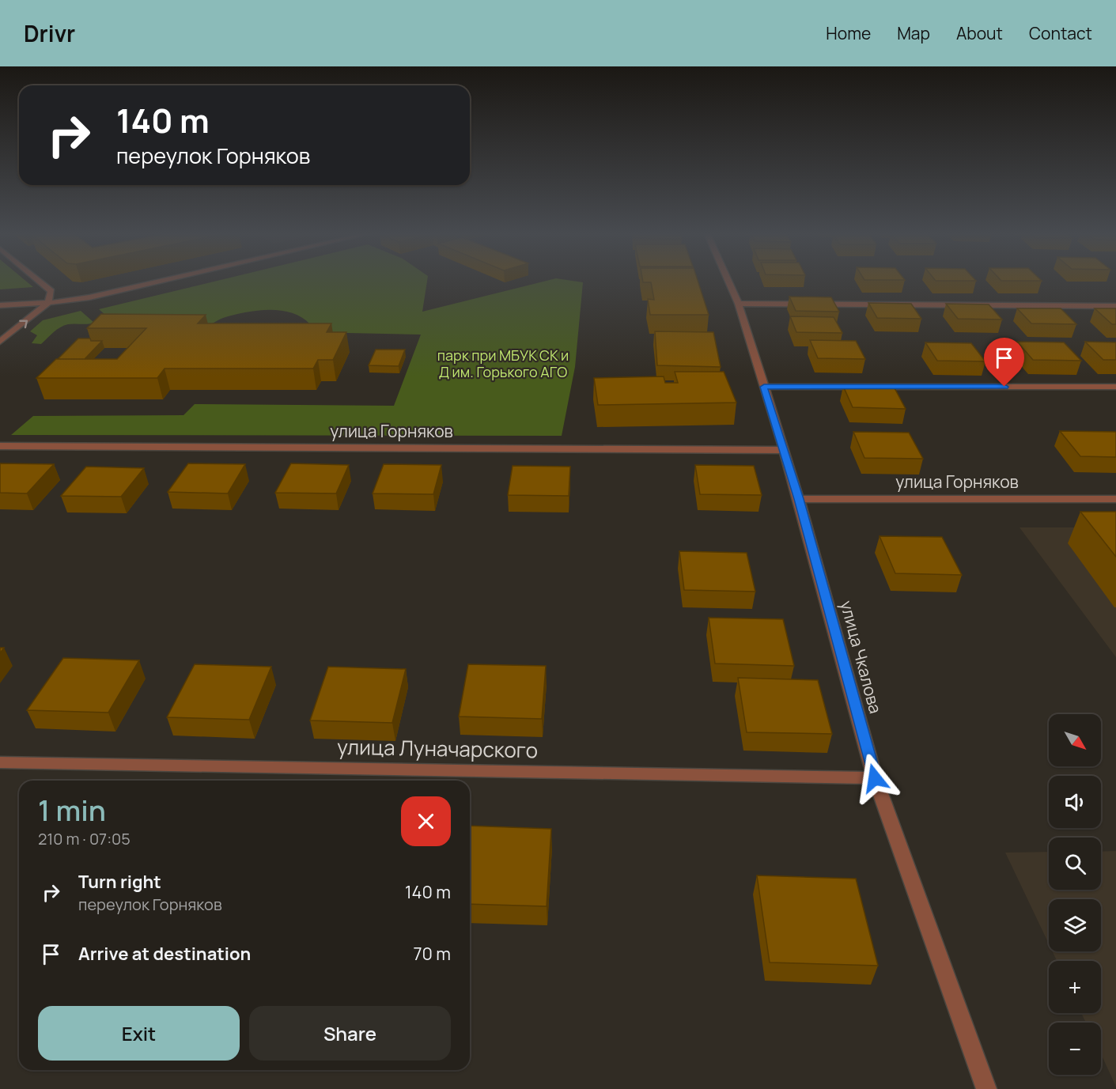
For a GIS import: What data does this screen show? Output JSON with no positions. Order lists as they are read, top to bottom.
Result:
{
  "streets": {
    "street": ["улица Горняков", "улица Чкалова", "улица Луначарского"]
  },
  "crossings": [
    ["улица Горняков", "улица Чкалова"],
    ["улица Чкалова", "улица Луначарского"]
  ],
  "parks": ["парк при МБУК СК и Д им. Горького АГО"],
  "north": "bottom right",
  "page": {
    "header": "Drivr",
    "nav": [
      "Home",
      "Map",
      "About",
      "Contact"
    ],
    "turn": ["140 m", "переулок Горняков"],
    "map_buttons": ["+", "−"],
    "heading": ["1 min", "210 m · 07:05"],
    "list": [
      {
        "name": "Turn right",
        "note": "переулок Горняков",
        "value": "140 m"
      },
      {
        "name": "Arrive at destination",
        "value": "70 m"
      }
    ],
    "buttons": ["Exit", "Share"]
  }
}
